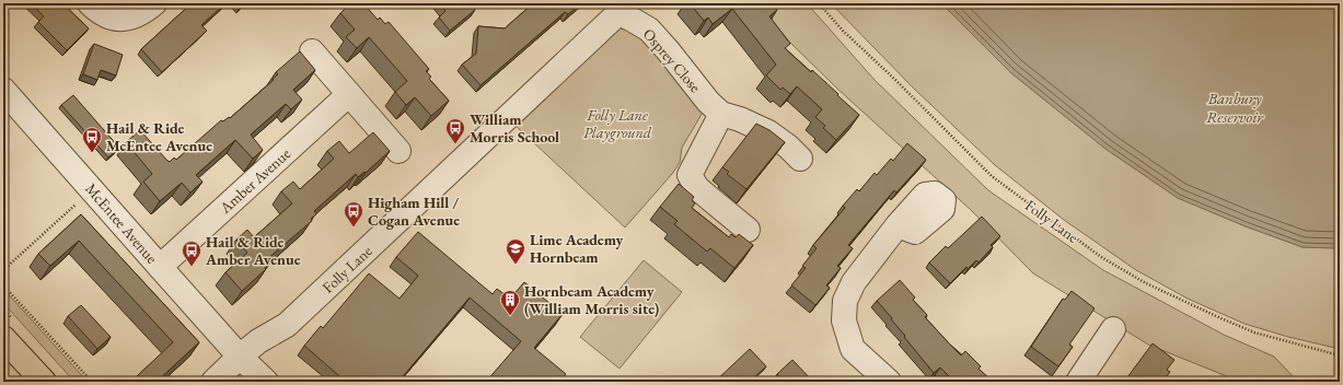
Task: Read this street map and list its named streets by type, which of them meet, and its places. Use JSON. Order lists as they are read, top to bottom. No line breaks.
{"streets":{"street":["Osprey Close","Amber Avenue","Folly Lane","McEntee Avenue"]},"crossings":[["Osprey Close","Folly Lane"],["Amber Avenue","McEntee Avenue"],["Folly Lane","McEntee Avenue"]],"water":["Banbury Reservoir"],"parks":["Folly Lane Playground"],"places":{"bus stop":["William Morris School","Hail & Ride McEntee Avenue","Higham Hill / Cogan Avenue","Hail & Ride Amber Avenue"],"school or university":["Lime Academy Hornbeam"],"building":["Hornbeam Academy (William Morris site)"]}}
